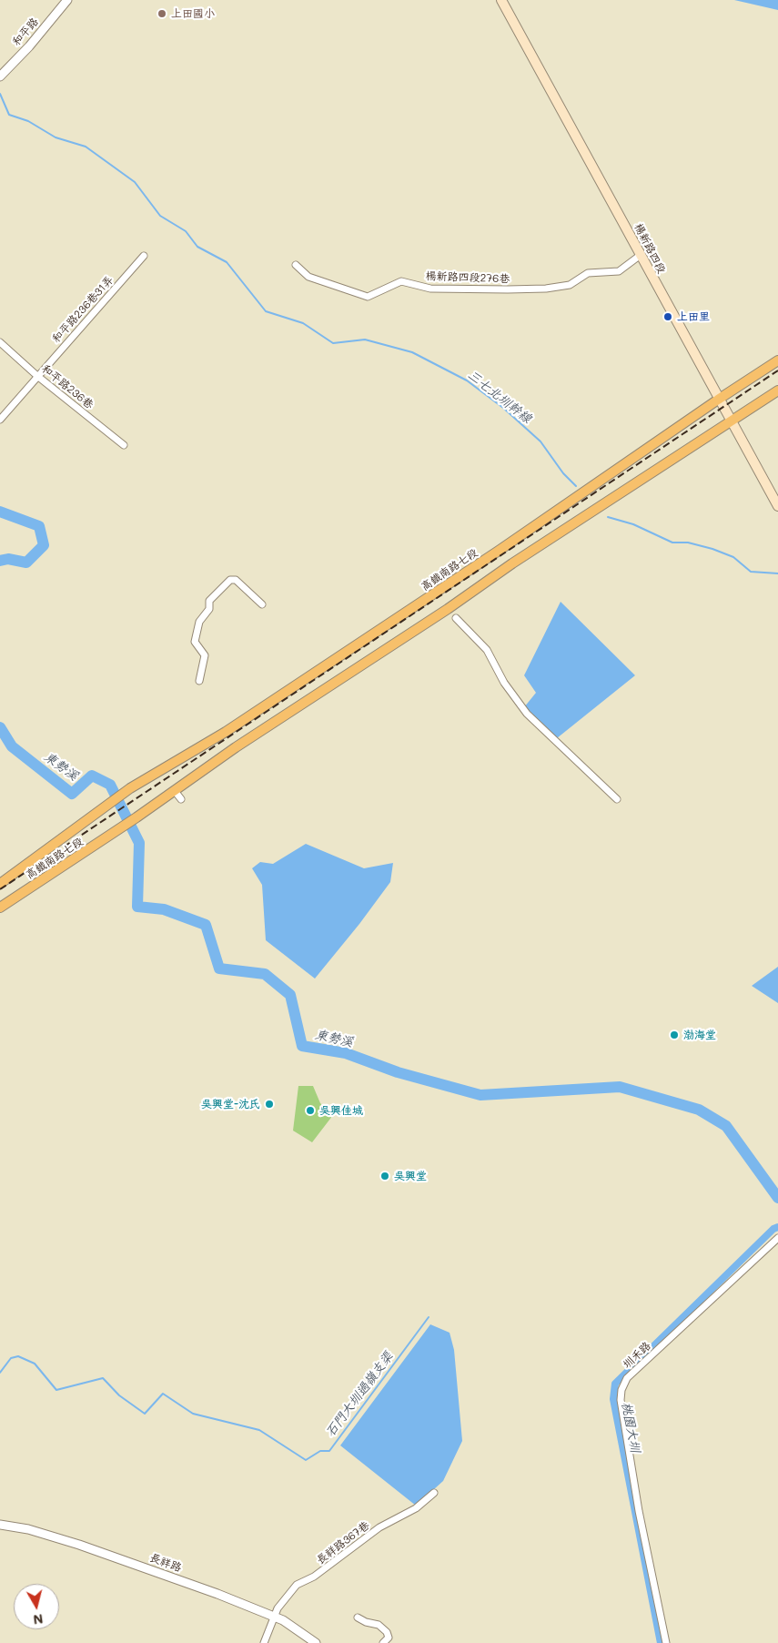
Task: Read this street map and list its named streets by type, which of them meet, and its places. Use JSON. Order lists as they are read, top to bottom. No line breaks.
{"streets":{"main road":["楊新路四段","高鐵南路七段"],"street":["和平路","楊新路四段276巷","和平路236巷31弄","和平路236巷","圳禾路","長祥路367巷","長祥路"]},"crossings":[["楊新路四段","楊新路四段276巷"],["楊新路四段","高鐵南路七段"],["和平路236巷31弄","和平路236巷"],["長祥路367巷","長祥路"]],"water":["三七北圳幹線","東勢溪","石門大圳過嶺支渠","桃園大圳"],"places":["上田國小","上田里","渤海堂","吳興堂-沈氏","吳興佳城","吳興堂"],"north":"bottom"}
